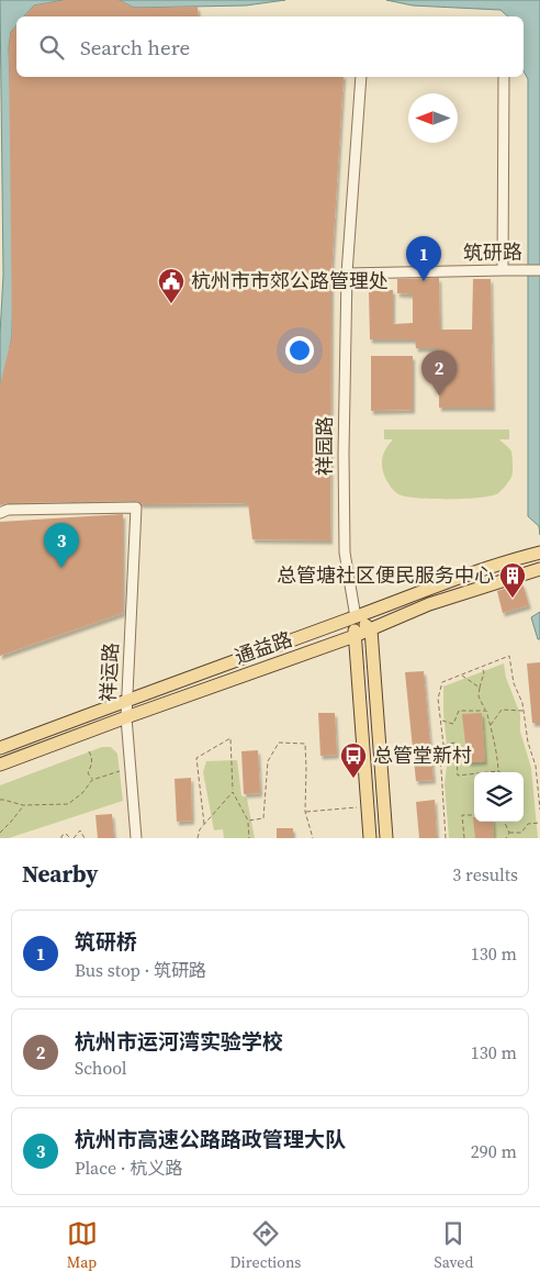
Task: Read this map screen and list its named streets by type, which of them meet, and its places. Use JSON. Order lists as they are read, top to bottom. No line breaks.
{"streets":{"main road":["祥园路","通益路"],"street":["筑研路","祥运路"]},"crossings":[["筑研路","祥园路"],["祥园路","通益路"],["通益路","祥运路"]],"places":{"public building":["杭州市市郊公路管理处"],"building":["总管塘社区便民服务中心"],"bus stop":["总管堂新村"]},"north":"left","page":{"search":"Search here","pins":["1","2","3"],"heading":["Nearby","3 results"],"list":[{"mark":"1","name":"筑研桥","note":"Bus stop · 筑研路","value":"130 m"},{"mark":"2","name":"杭州市运河湾实验学校","note":"School","value":"130 m"},{"mark":"3","name":"杭州市高速公路路政管理大队","note":"Place · 杭义路","value":"290 m"}],"nav":["Map","Directions","Saved"]}}
